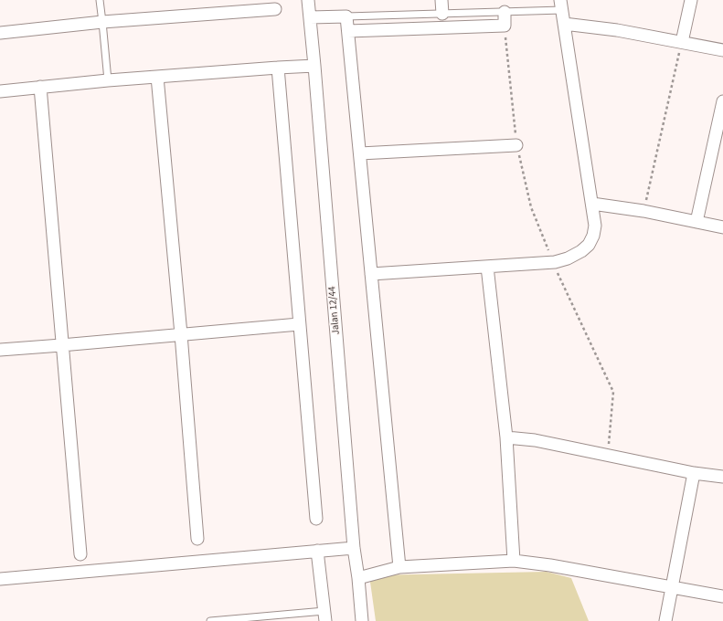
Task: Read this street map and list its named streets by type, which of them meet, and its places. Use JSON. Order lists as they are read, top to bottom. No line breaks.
{"streets":{"street":["Jalan 12/44"]}}
